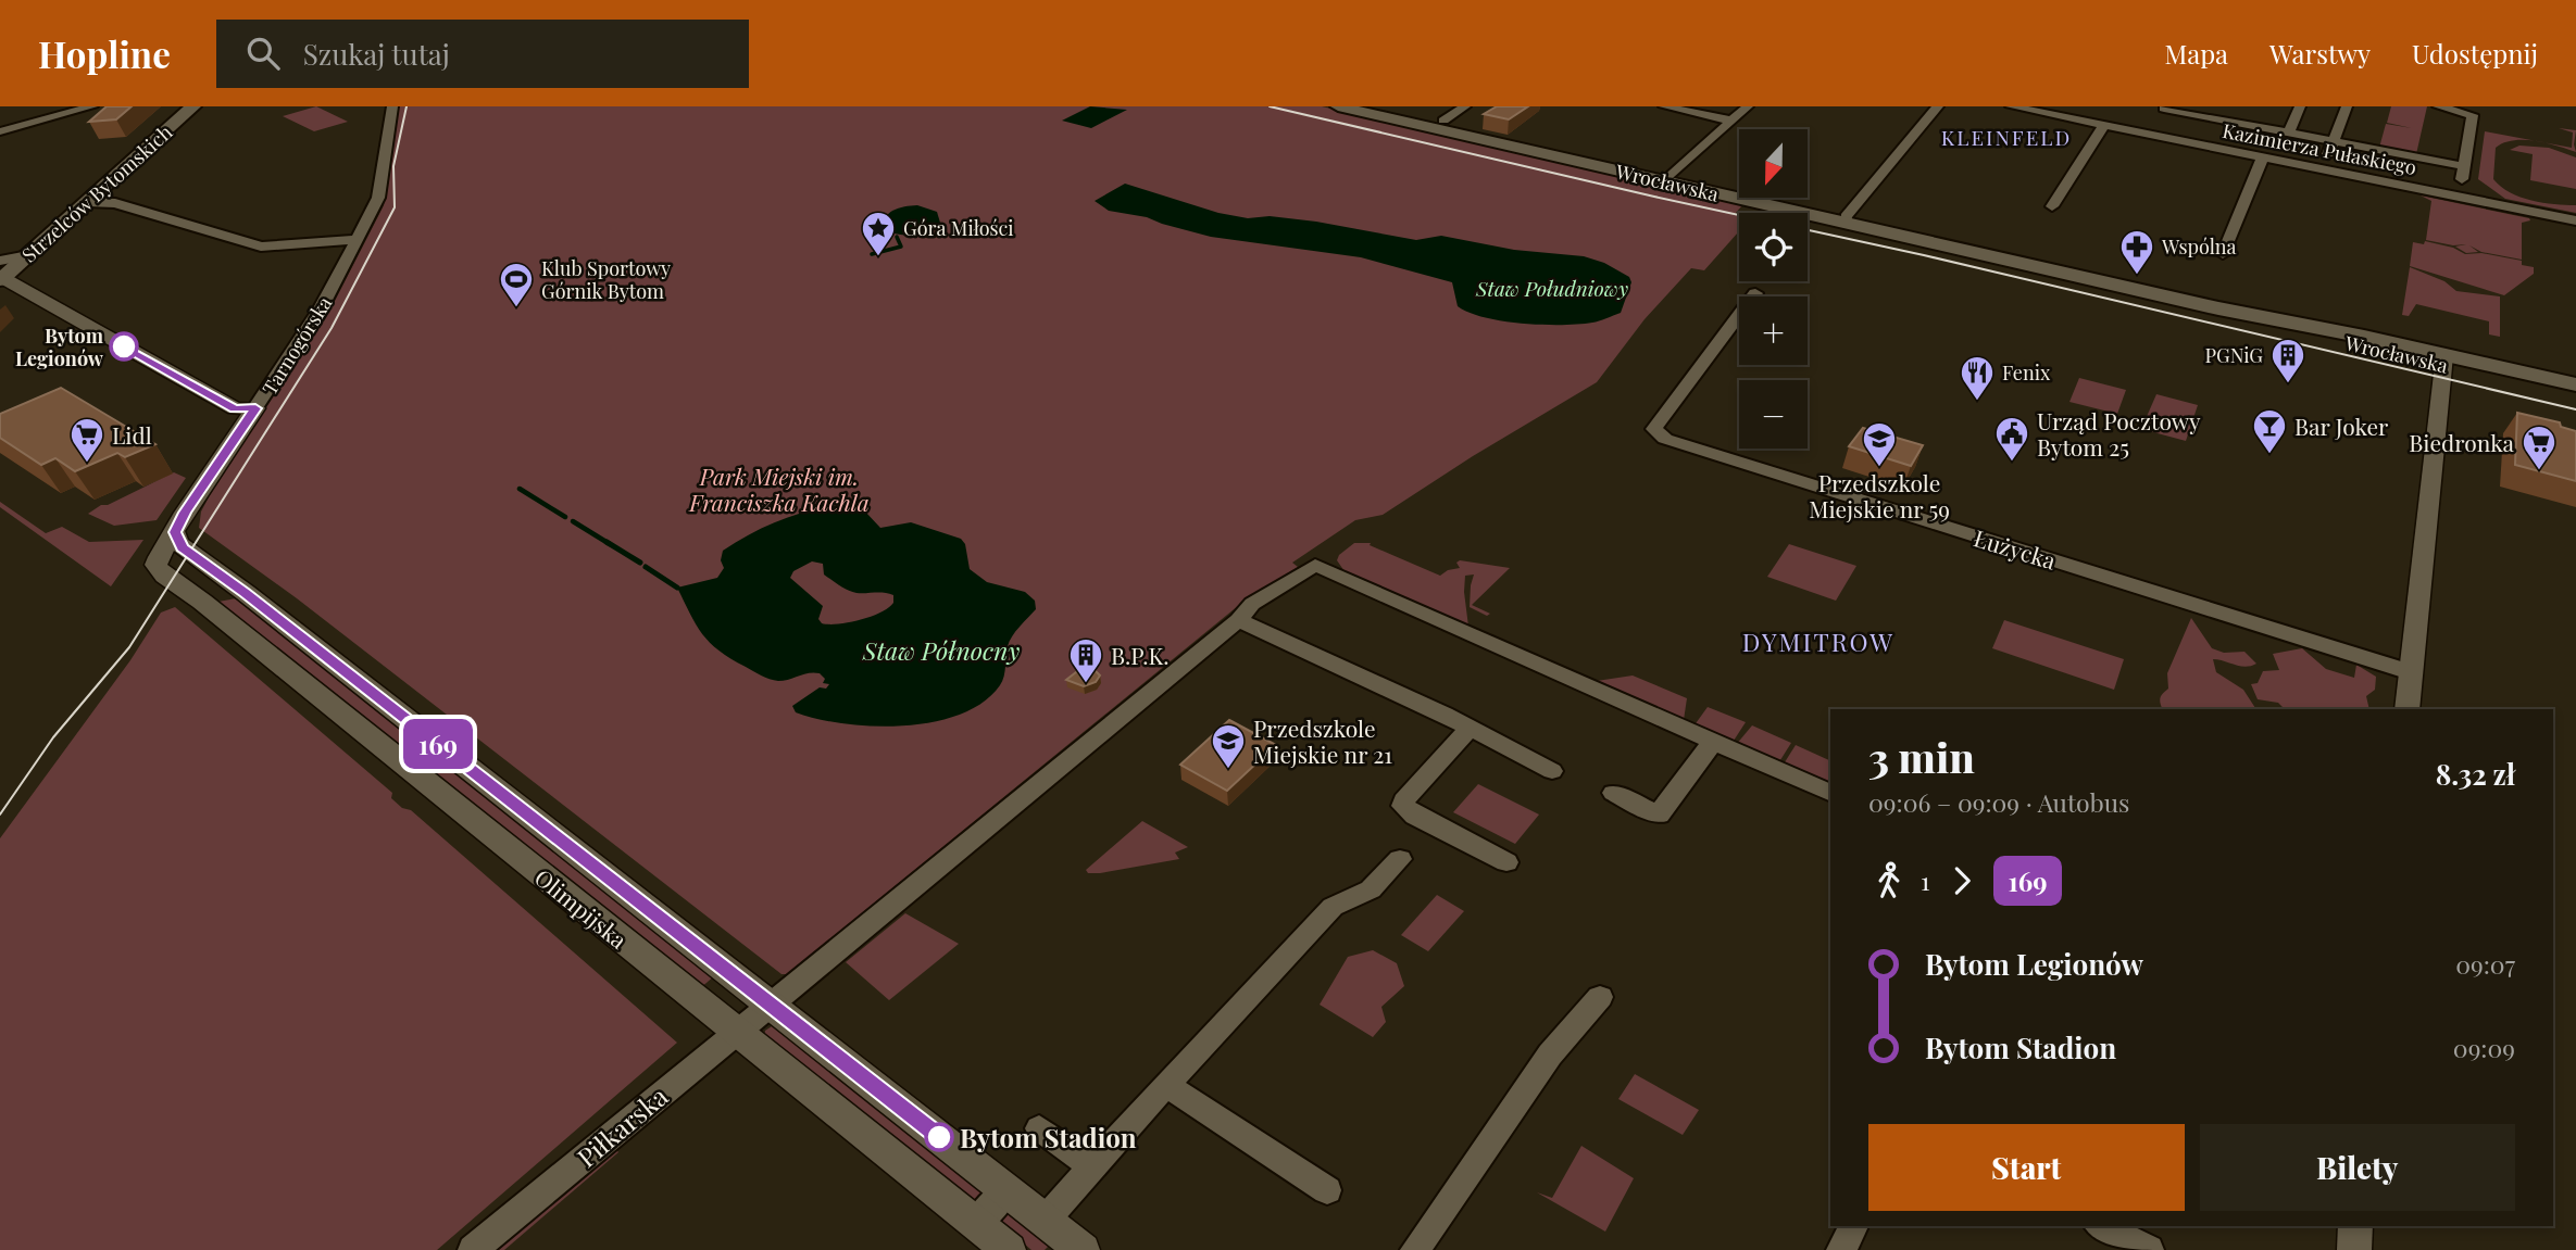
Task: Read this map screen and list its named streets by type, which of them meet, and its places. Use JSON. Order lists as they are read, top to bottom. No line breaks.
{"streets":{"main road":["Wrocławska","Strzelców Bytomskich"],"street":["Kazimierza Pułaskiego","Tarnogórska","Łużycka","Olimpijska","Piłkarska"]},"crossings":[["Tarnogórska","Olimpijska"],["Olimpijska","Piłkarska"]],"districts":["KLEINFELD","DYMITROW"],"water":["Staw Południowy","Staw Północny"],"parks":["Park Miejski im. Franciszka Kachla"],"places":{"place":["Góra Miłości"],"pharmacy":["Wspólna"],"sports":["Klub Sportowy Górnik Bytom"],"other":["Bytom Legionów","Bytom Stadion"],"building":["PGNiG","B.P.K."],"restaurant":["Fenix"],"bar":["Bar Joker"],"public building":["Urząd Pocztowy Bytom 25"],"supermarket":["Lidl","Biedronka"],"school or university":["Przedszkole Miejskie nr 59","Przedszkole Miejskie nr 21"]},"lines":["bus line 169"],"north":"bottom","page":{"header":"Hopline","search":"Szukaj tutaj","nav":["Mapa","Warstwy","Udostępnij"],"on_map":"169","map_buttons":["+","−"],"heading":["3 min","09:06 – 09:09 · Autobus","8.32 zł"],"legs":["1","169"],"list":[{"name":"Bytom Legionów","value":"09:07"},{"name":"Bytom Stadion","value":"09:09"}],"buttons":["Start","Bilety"]}}
